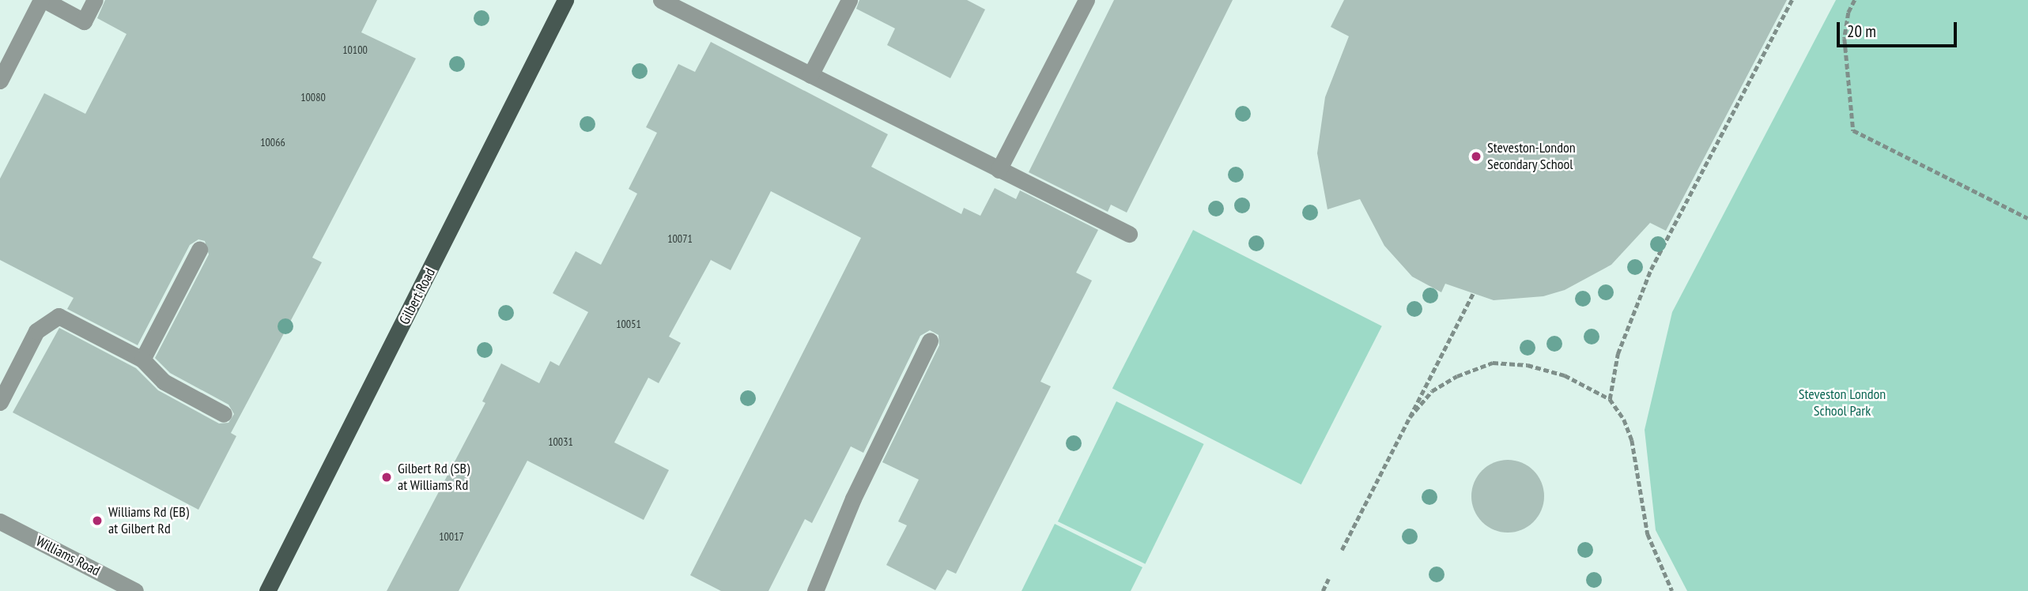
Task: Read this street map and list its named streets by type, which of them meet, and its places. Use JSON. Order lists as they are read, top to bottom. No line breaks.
{"streets":{"main road":["Gilbert Road"],"street":["Williams Road"]},"parks":["Steveston London School Park"],"places":["Steveston-London Secondary School","Gilbert Rd (SB) at Williams Rd","Williams Rd (EB) at Gilbert Rd"],"house_numbers":["10100","10080","10066","10071","10051","10031","10017"],"scale_bar":"20 m"}
